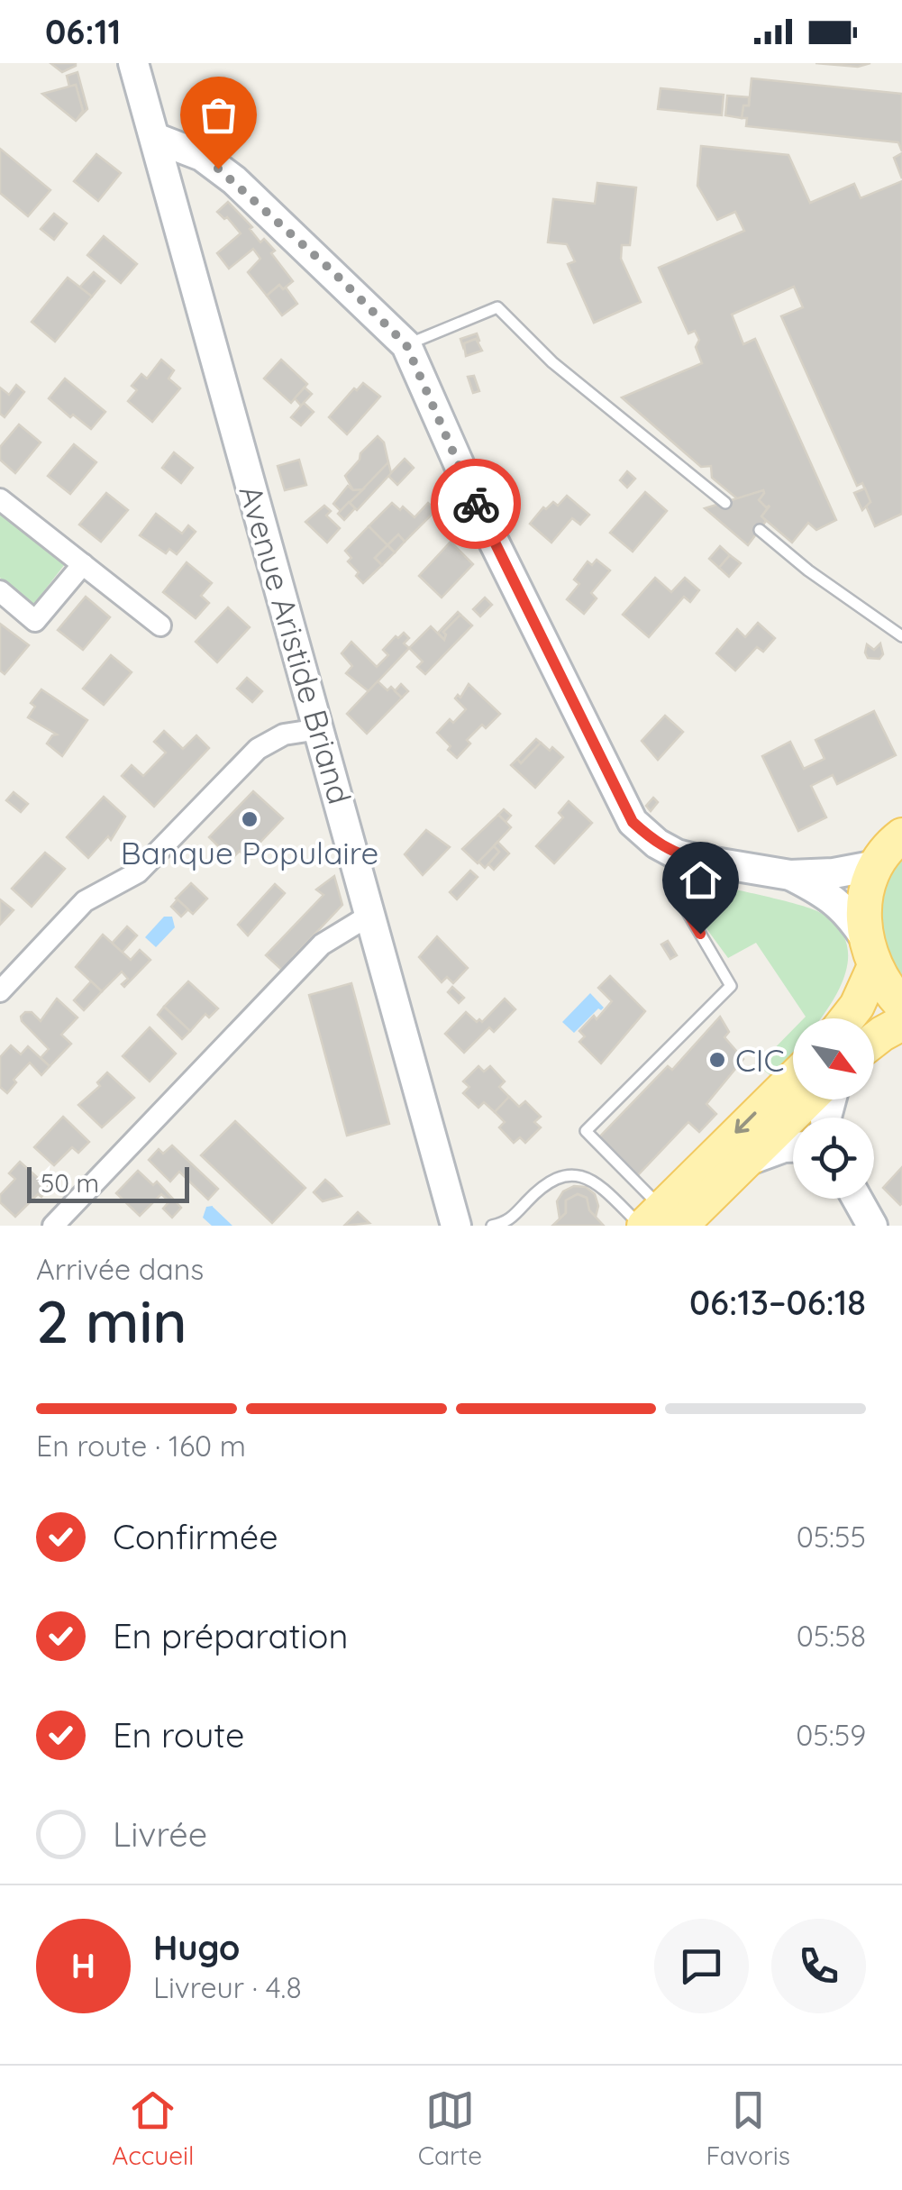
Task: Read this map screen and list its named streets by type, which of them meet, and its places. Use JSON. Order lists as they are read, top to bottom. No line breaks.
{"streets":{"street":["Avenue Aristide Briand"]},"places":["Banque Populaire","CIC"],"scale_bar":"50 m","north":"bottom right","page":{"status":"06:11","scale":"50 m","heading":["2 min","Arrivée dans","06:13–06:18"],"panel":["Hugo","Livreur · 4.8"],"bar":"En route · 160 m","list":[["Confirmée","05:55"],["En préparation","05:58"],["En route","05:59"],"Livrée"],"round":"H","tabs":["Accueil","Carte","Favoris"]}}
